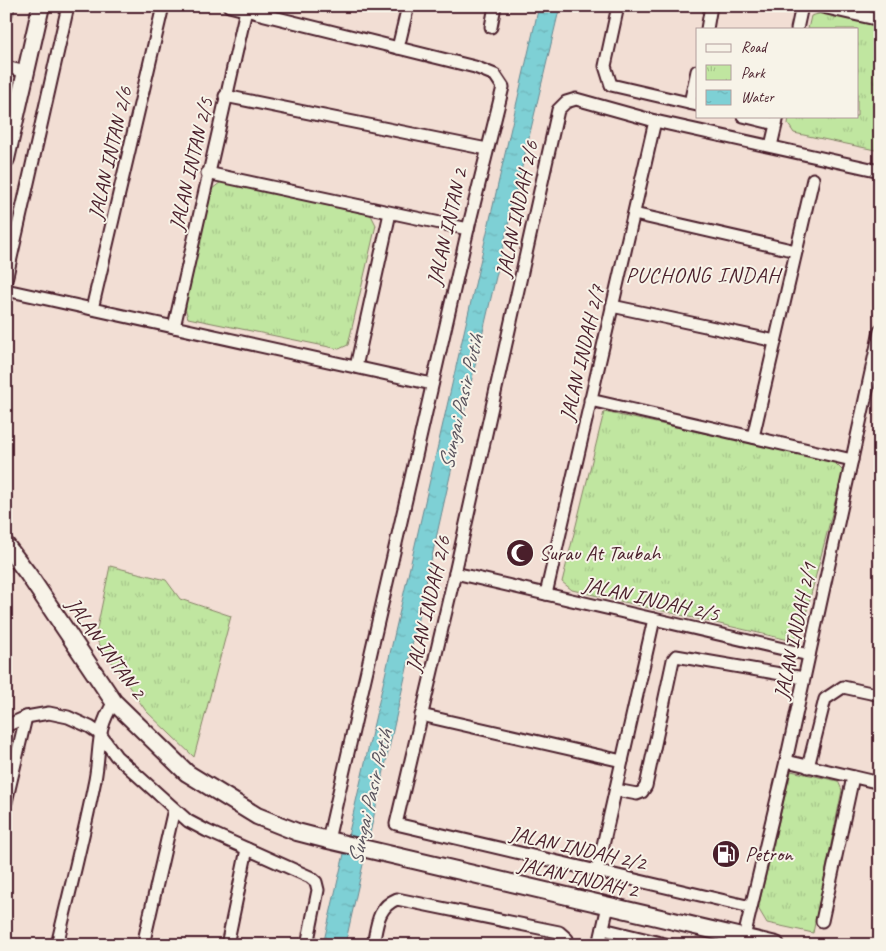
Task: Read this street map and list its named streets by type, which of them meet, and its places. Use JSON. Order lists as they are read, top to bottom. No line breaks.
{"streets":{"street":["JALAN INTAN 2/6","JALAN INTAN 2/5","JALAN INDAH 2/6","JALAN INTAN 2","JALAN INDAH 2/7","JALAN INDAH 2/5","JALAN INDAH 2/1","JALAN INDAH 2/2","JALAN INDAH 2"]},"crossings":[["JALAN INDAH 2/6","JALAN INDAH 2/7"],["JALAN INDAH 2/6","JALAN INDAH 2/5"],["JALAN INDAH 2/6","JALAN INDAH 2/2"],["JALAN INTAN 2","JALAN INDAH 2"],["JALAN INDAH 2/7","JALAN INDAH 2/5"],["JALAN INDAH 2/5","JALAN INDAH 2/1"],["JALAN INDAH 2/1","JALAN INDAH 2/2"],["JALAN INDAH 2/1","JALAN INDAH 2"]],"districts":["PUCHONG INDAH"],"water":["Sungai Pasir Putih"],"places":{"mosque":["Surau At Taubah"],"fuel station":["Petron"]},"legend":["Road","Park","Water"]}
